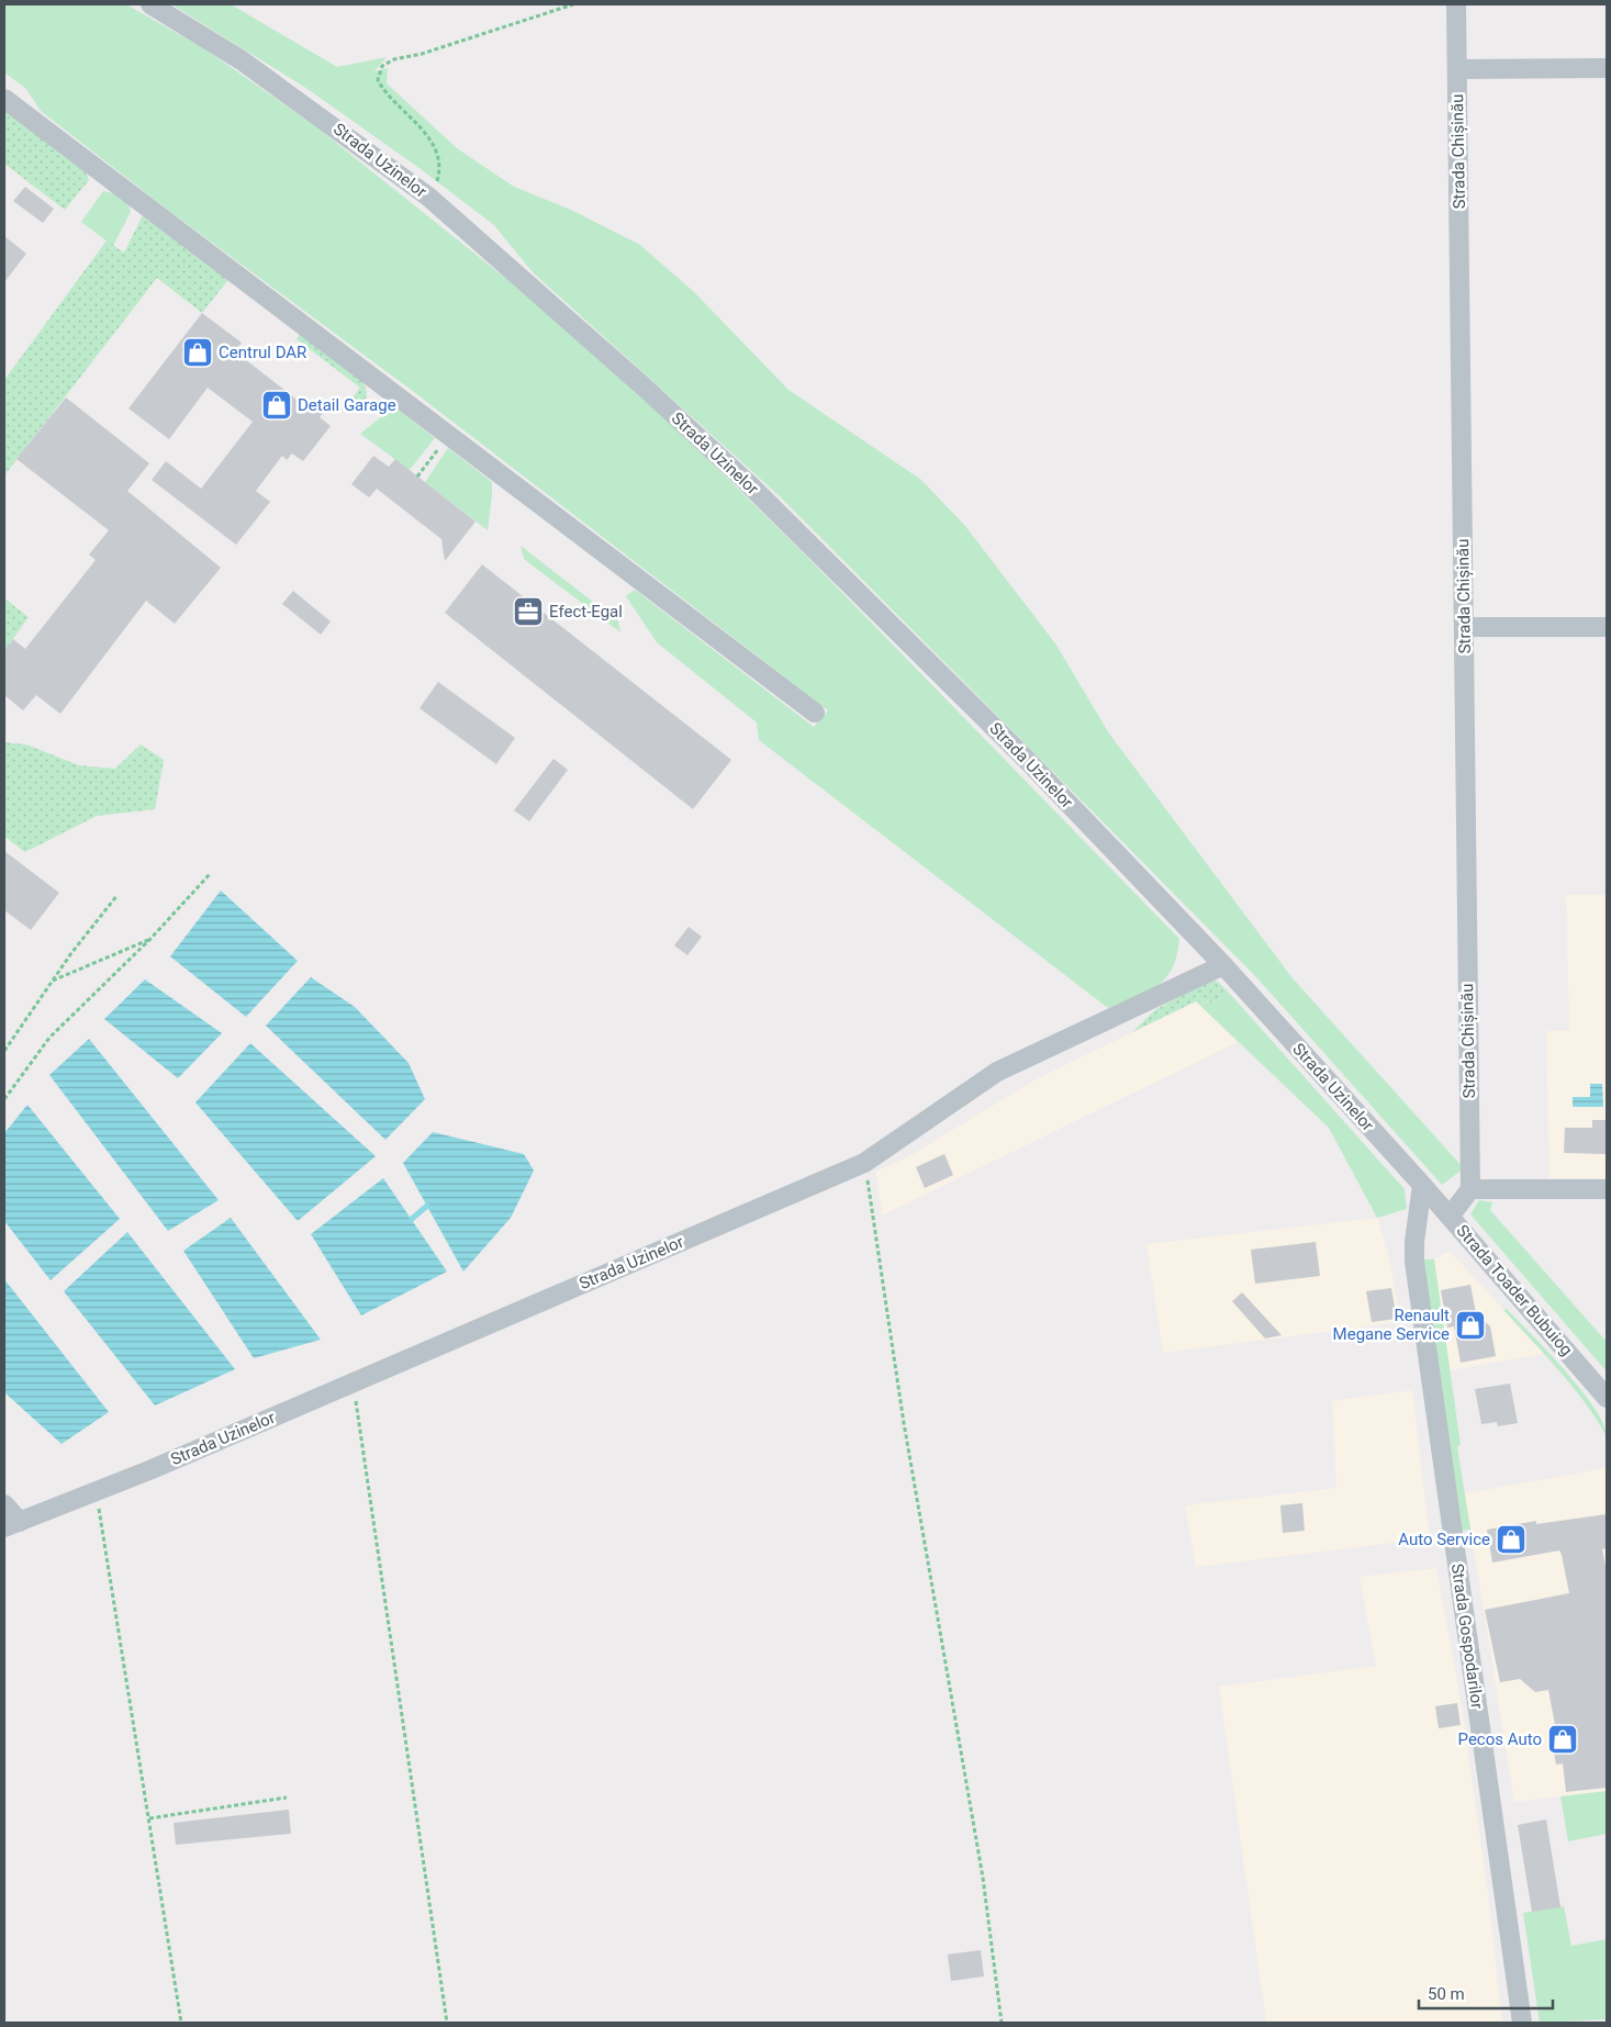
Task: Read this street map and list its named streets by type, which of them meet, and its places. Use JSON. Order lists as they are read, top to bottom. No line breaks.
{"streets":{"street":["Strada Chișinău","Strada Uzinelor","Strada Toader Bubuiog","Strada Gospodarilor"]},"crossings":[["Strada Uzinelor","Strada Toader Bubuiog"],["Strada Uzinelor","Strada Gospodarilor"],["Strada Toader Bubuiog","Strada Gospodarilor"]],"places":{"shop":["Centrul DAR","Detail Garage","Renault Megane Service","Auto Service","Pecos Auto"],"office":["Efect-Egal"]},"scale_bar":"50 m"}
